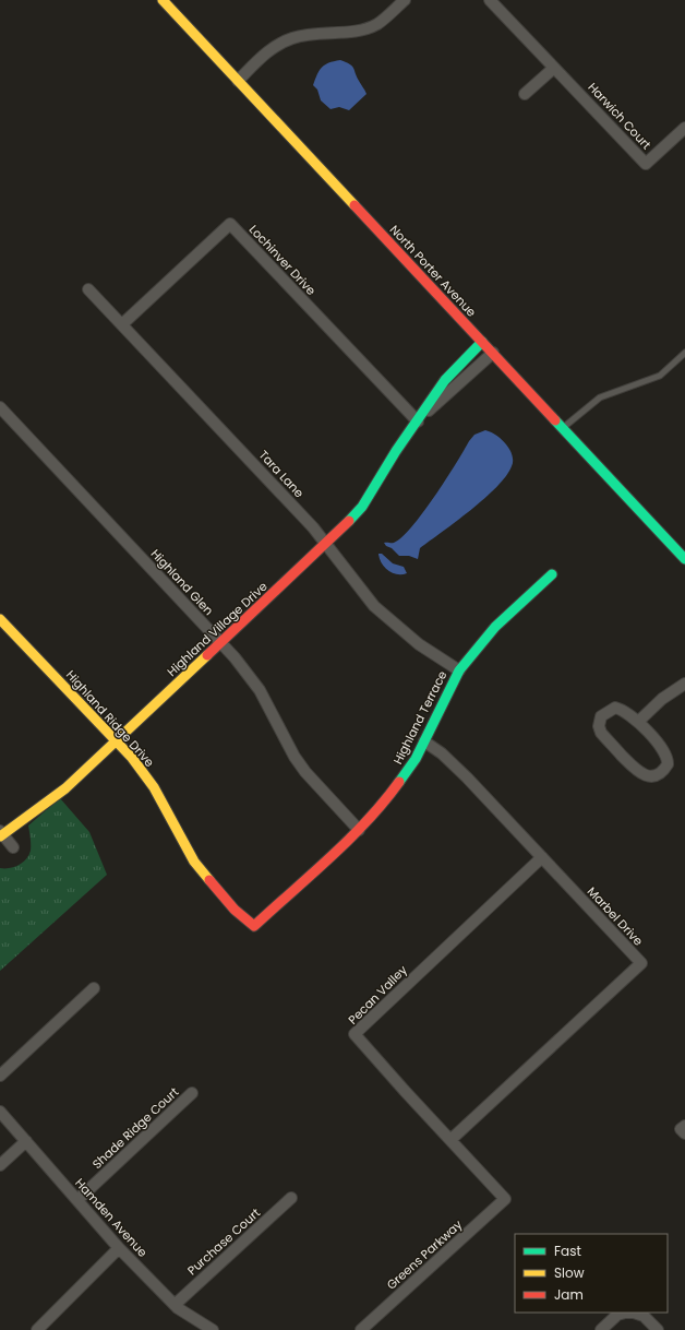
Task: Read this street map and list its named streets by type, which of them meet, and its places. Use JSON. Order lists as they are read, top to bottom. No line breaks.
{"streets":{"street":["Harwich Court","Lochinver Drive","North Porter Avenue","Tara Lane","Highland Glen","Highland Village Drive","Highland Terrace","Highland Ridge Drive","Marbel Drive","Pecan Valley","Shade Ridge Court","Hamden Avenue","Purchase Court","Greens Parkway"]},"crossings":[["Lochinver Drive","Tara Lane"],["Lochinver Drive","Highland Village Drive"],["North Porter Avenue","Highland Village Drive"],["Tara Lane","Highland Village Drive"],["Tara Lane","Highland Terrace"],["Highland Glen","Highland Village Drive"],["Highland Glen","Highland Terrace"],["Highland Village Drive","Highland Ridge Drive"],["Highland Terrace","Highland Ridge Drive"],["Highland Terrace","Marbel Drive"],["Marbel Drive","Pecan Valley"],["Pecan Valley","Greens Parkway"],["Shade Ridge Court","Hamden Avenue"],["Hamden Avenue","Purchase Court"]],"legend":["Fast","Slow","Jam"]}
